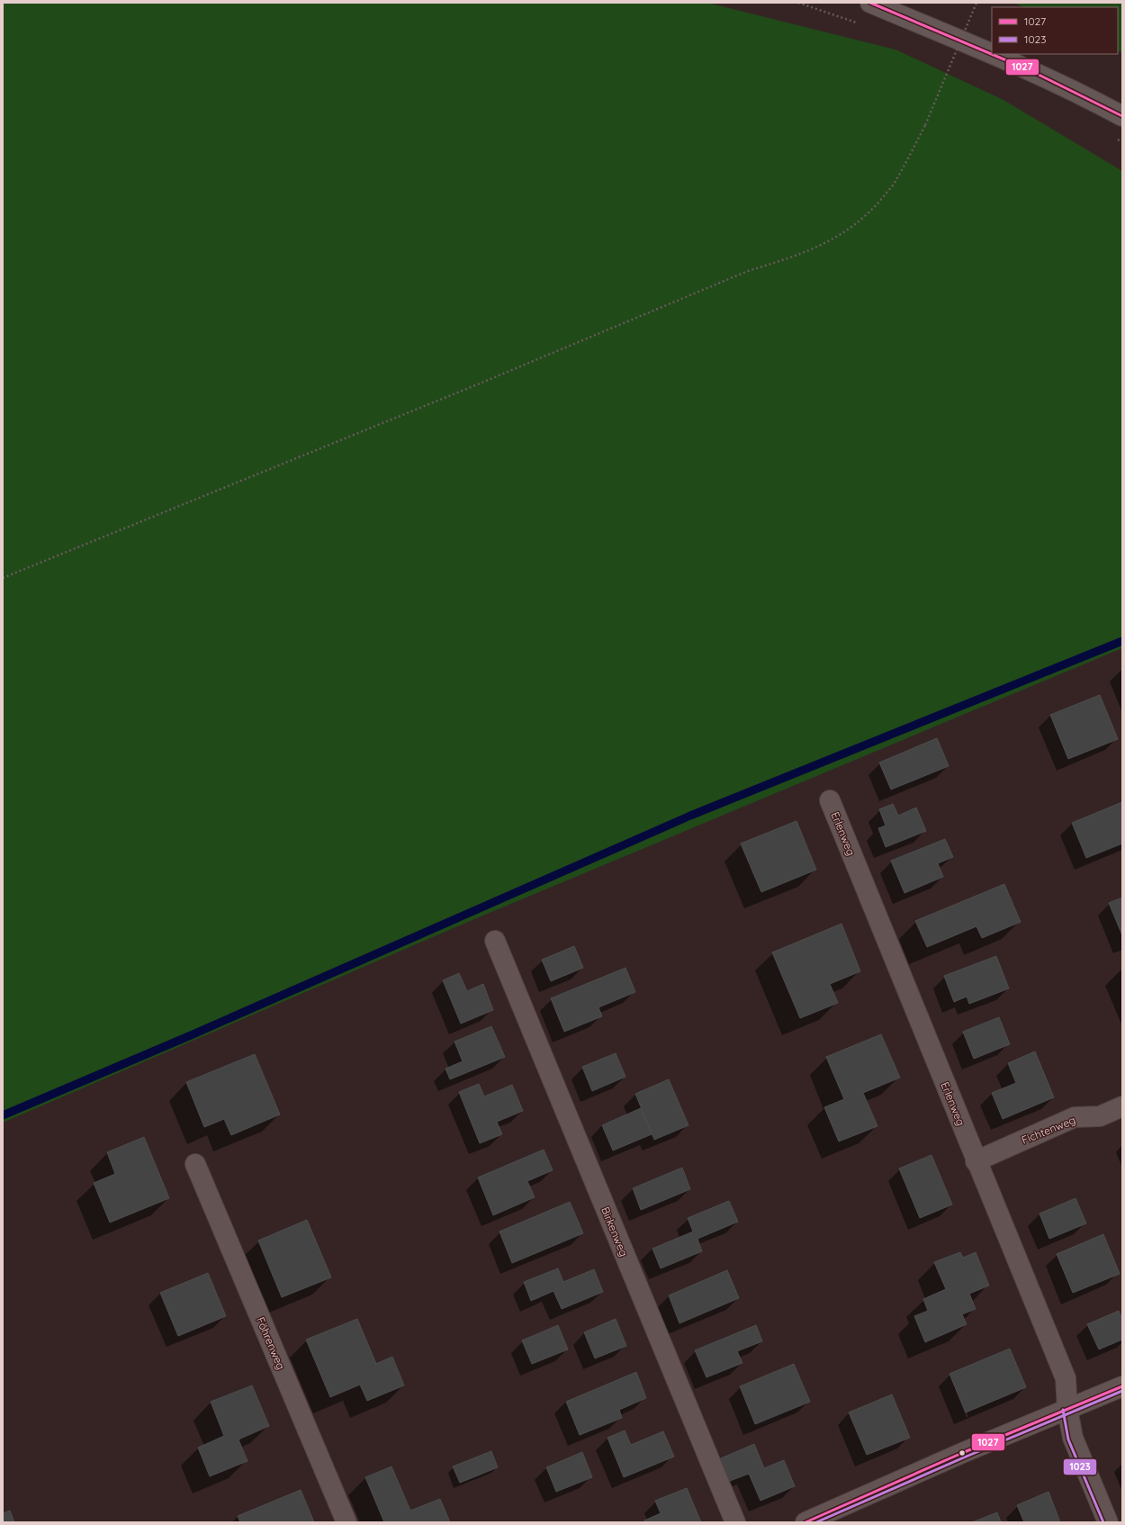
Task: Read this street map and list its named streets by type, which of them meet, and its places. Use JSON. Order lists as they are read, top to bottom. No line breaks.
{"streets":{"street":["Erlenweg","Fichtenweg","Birkenweg","Föhrenweg"]},"crossings":[["Erlenweg","Fichtenweg"]],"lines":["transit line 1027","transit line 1023"],"legend":["1027","1023"]}
